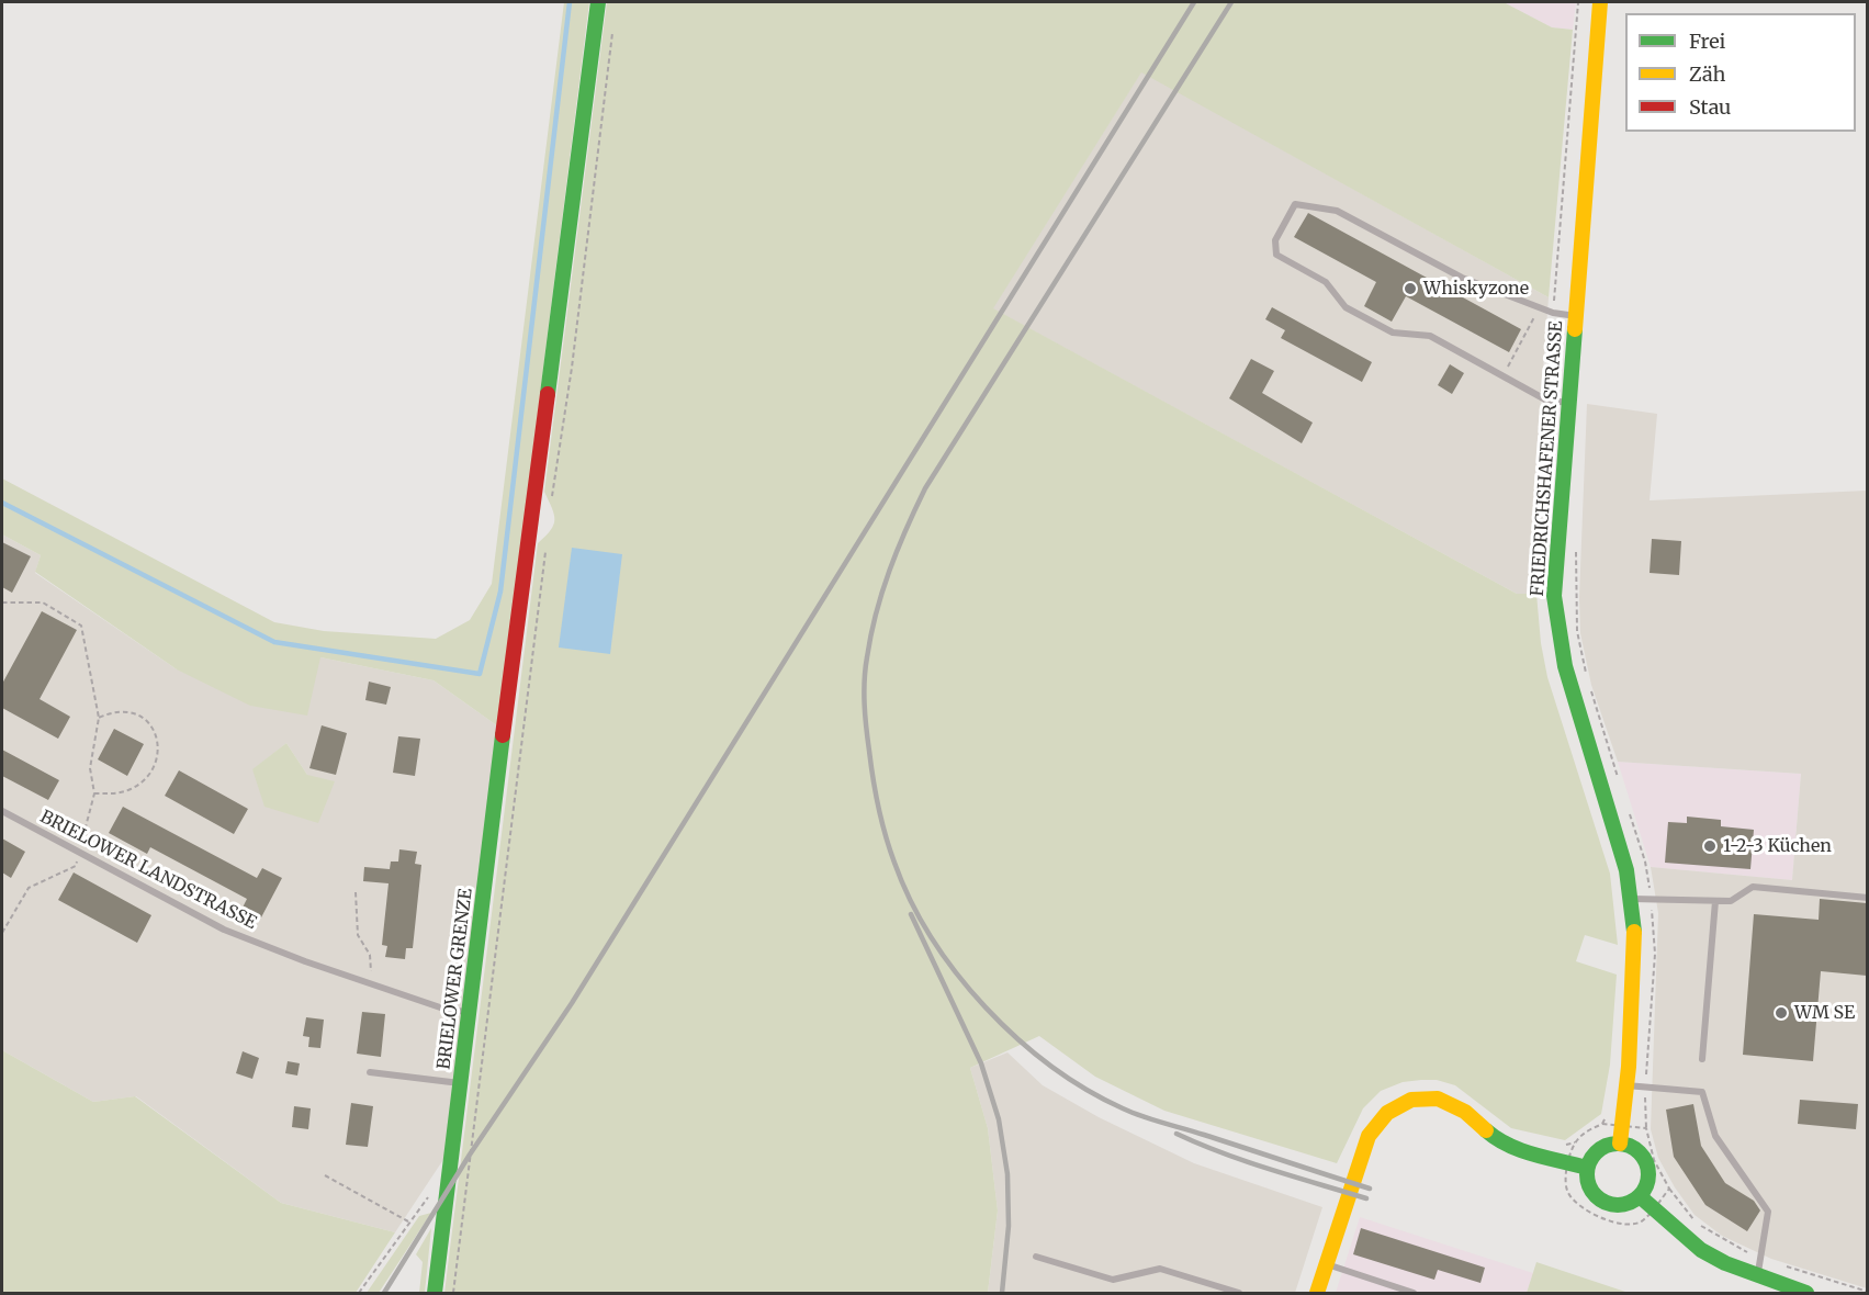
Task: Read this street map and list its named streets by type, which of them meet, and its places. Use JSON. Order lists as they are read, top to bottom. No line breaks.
{"streets":{"street":["FRIEDRICHSHAFENER STRASSE","BRIELOWER GRENZE"],"lane":["BRIELOWER LANDSTRASSE"]},"crossings":[["BRIELOWER LANDSTRASSE","BRIELOWER GRENZE"]],"places":["Whiskyzone","1-2-3 Küchen","WM SE"],"legend":["Frei","Zäh","Stau"]}
